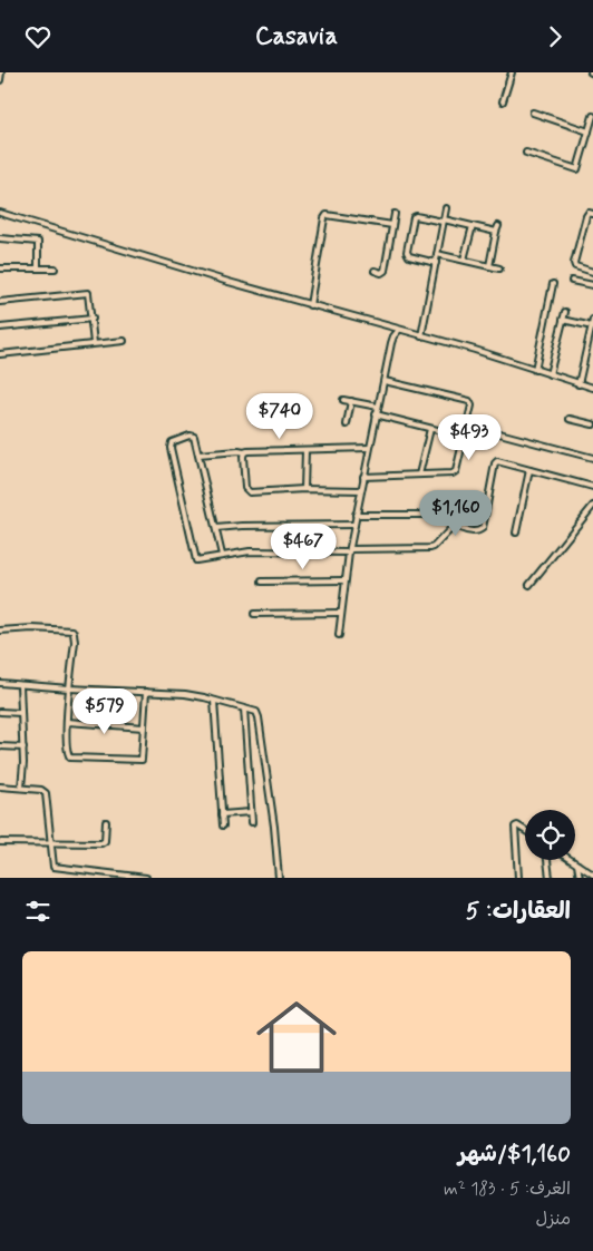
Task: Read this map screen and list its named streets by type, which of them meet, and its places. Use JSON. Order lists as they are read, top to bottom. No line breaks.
{"page":{"header":"Casavia","price":["$740","$493","$1,160","$467","$579"],"heading":"العقارات: 5","list":[{"name":"$1,160/شهر","note":"الغرف: 5 · 183 m² · منزل"}]}}
